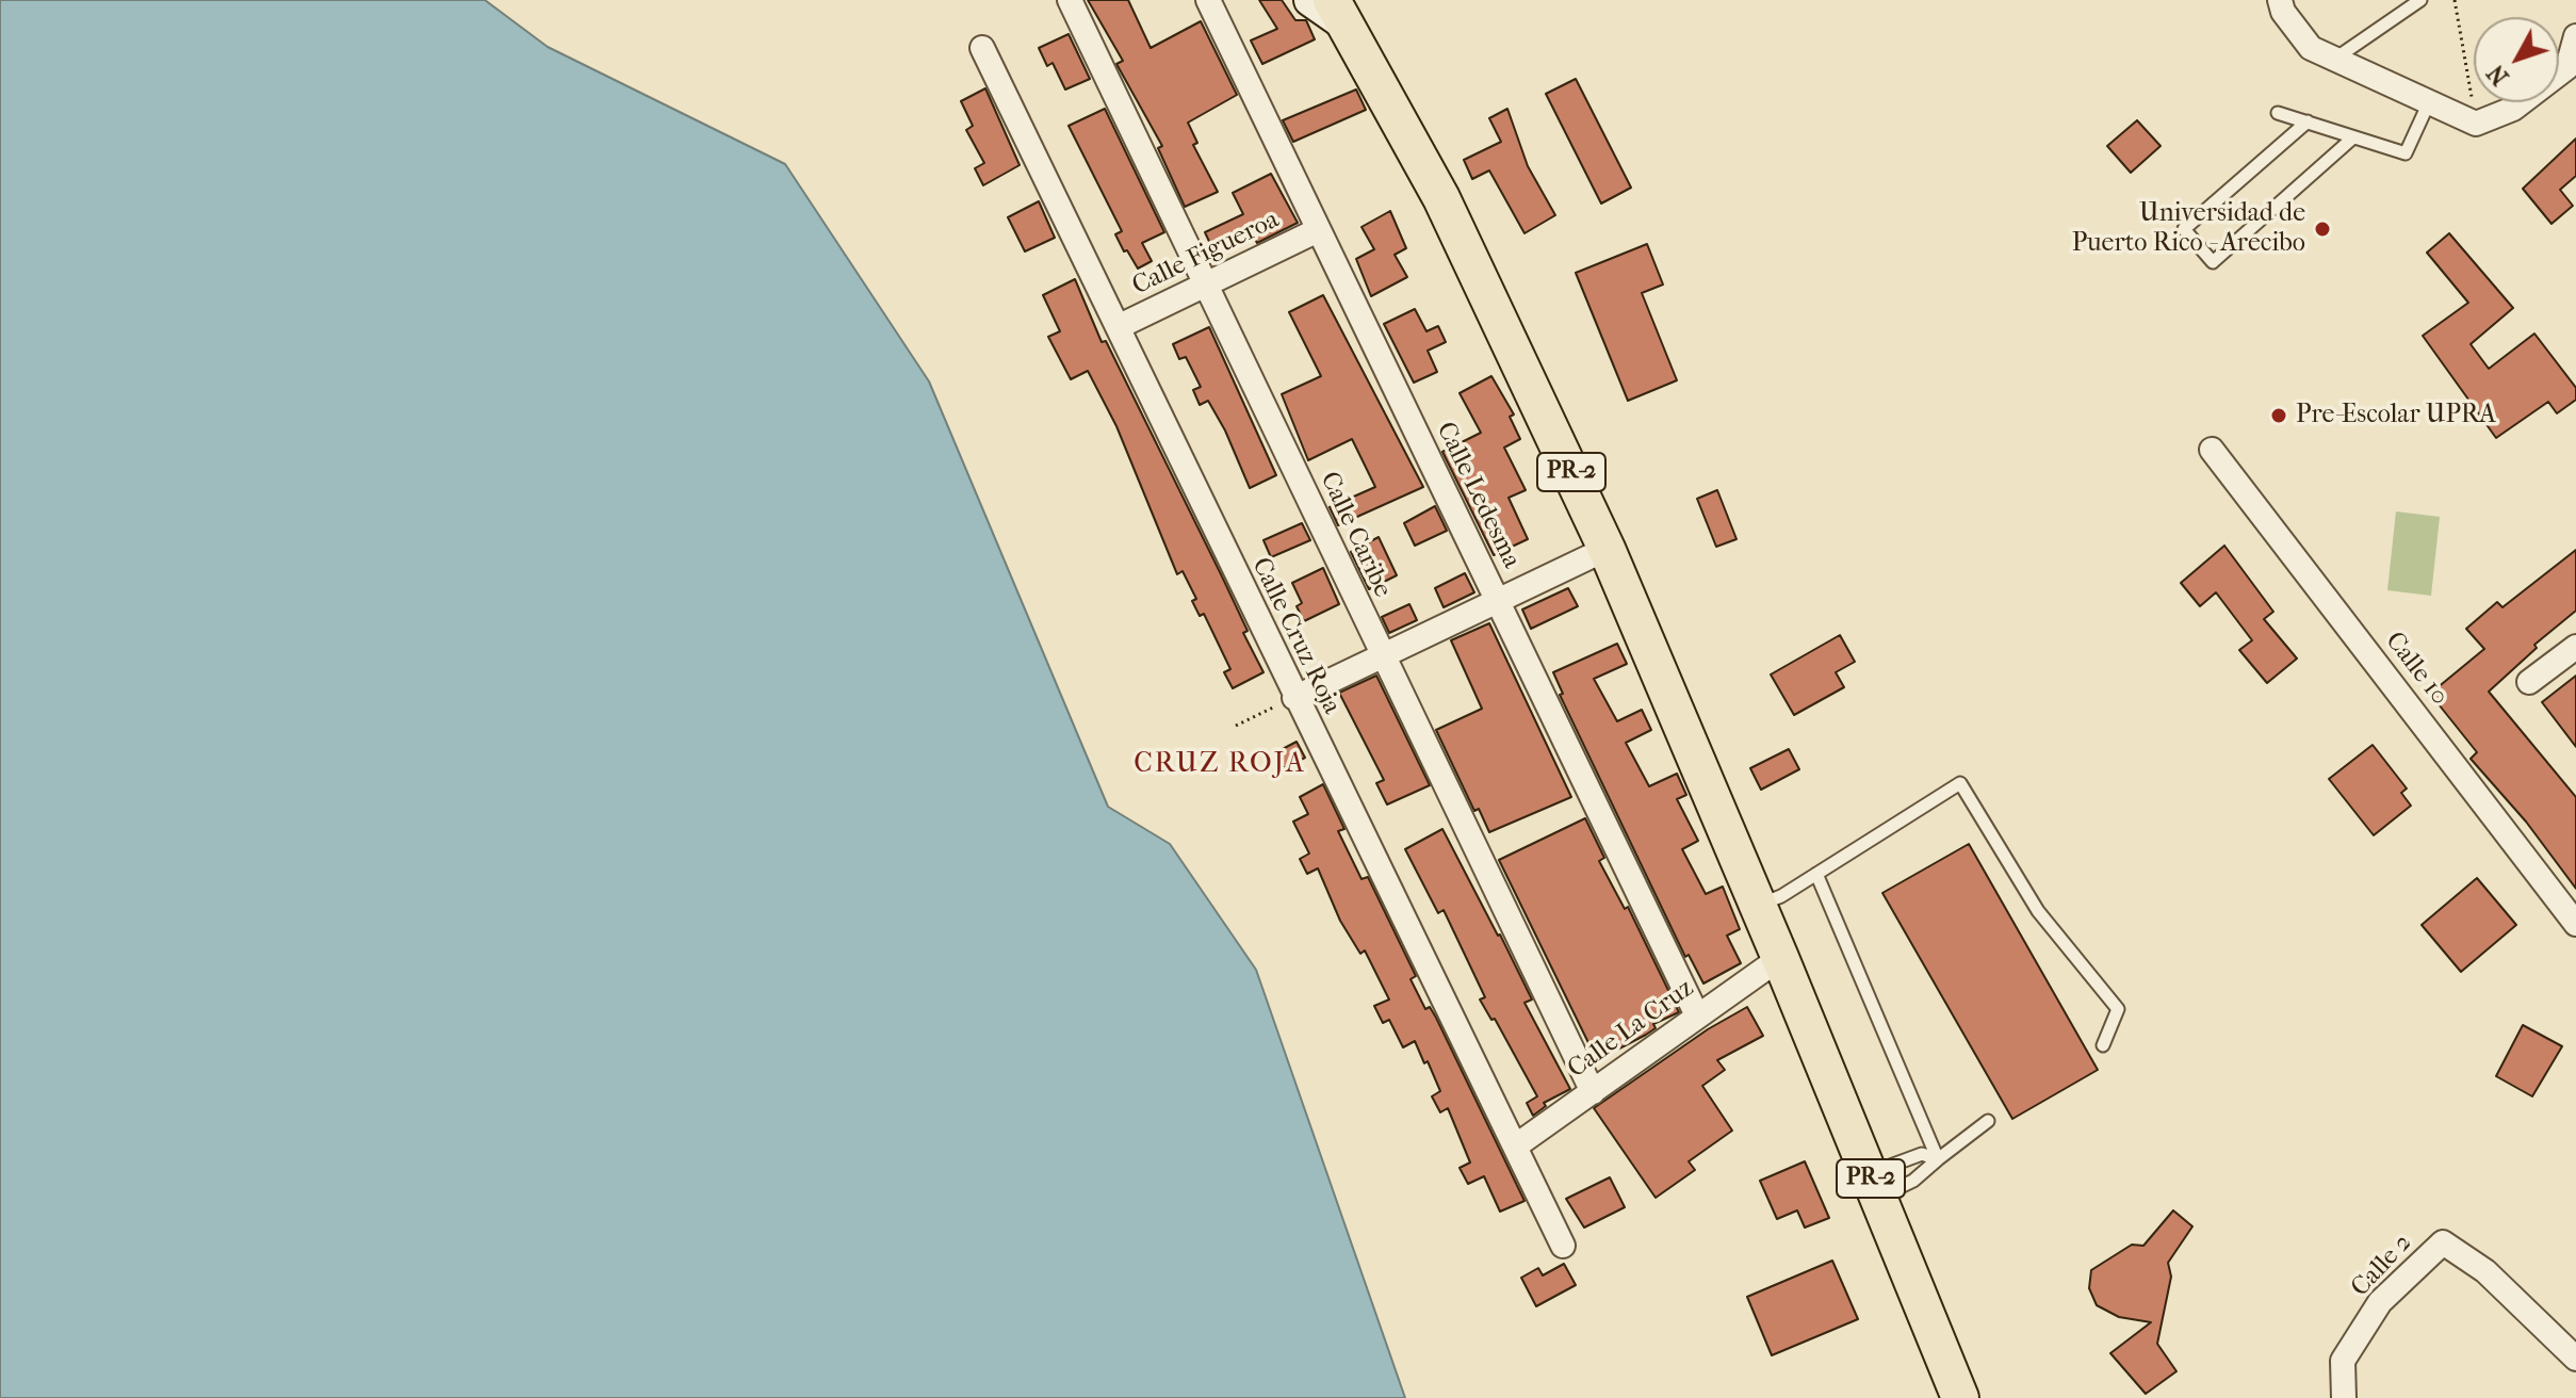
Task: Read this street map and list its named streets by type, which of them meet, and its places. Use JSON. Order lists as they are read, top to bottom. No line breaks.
{"streets":{"main road":["PR-2"],"street":["Calle Figueroa","Calle Ledesma","Calle Caribe","Calle Cruz Roja","Calle 10","Calle La Cruz","Calle 2"]},"crossings":[["Calle Figueroa","Calle Ledesma"],["Calle Figueroa","Calle Caribe"],["Calle Figueroa","Calle Cruz Roja"],["PR-2","Calle La Cruz"],["Calle Ledesma","Calle La Cruz"],["Calle Caribe","Calle La Cruz"],["Calle Cruz Roja","Calle La Cruz"]],"districts":["CRUZ ROJA"],"places":["Universidad de Puerto Rico - Arecibo","Pre-Escolar UPRA"],"north":"bottom left"}
